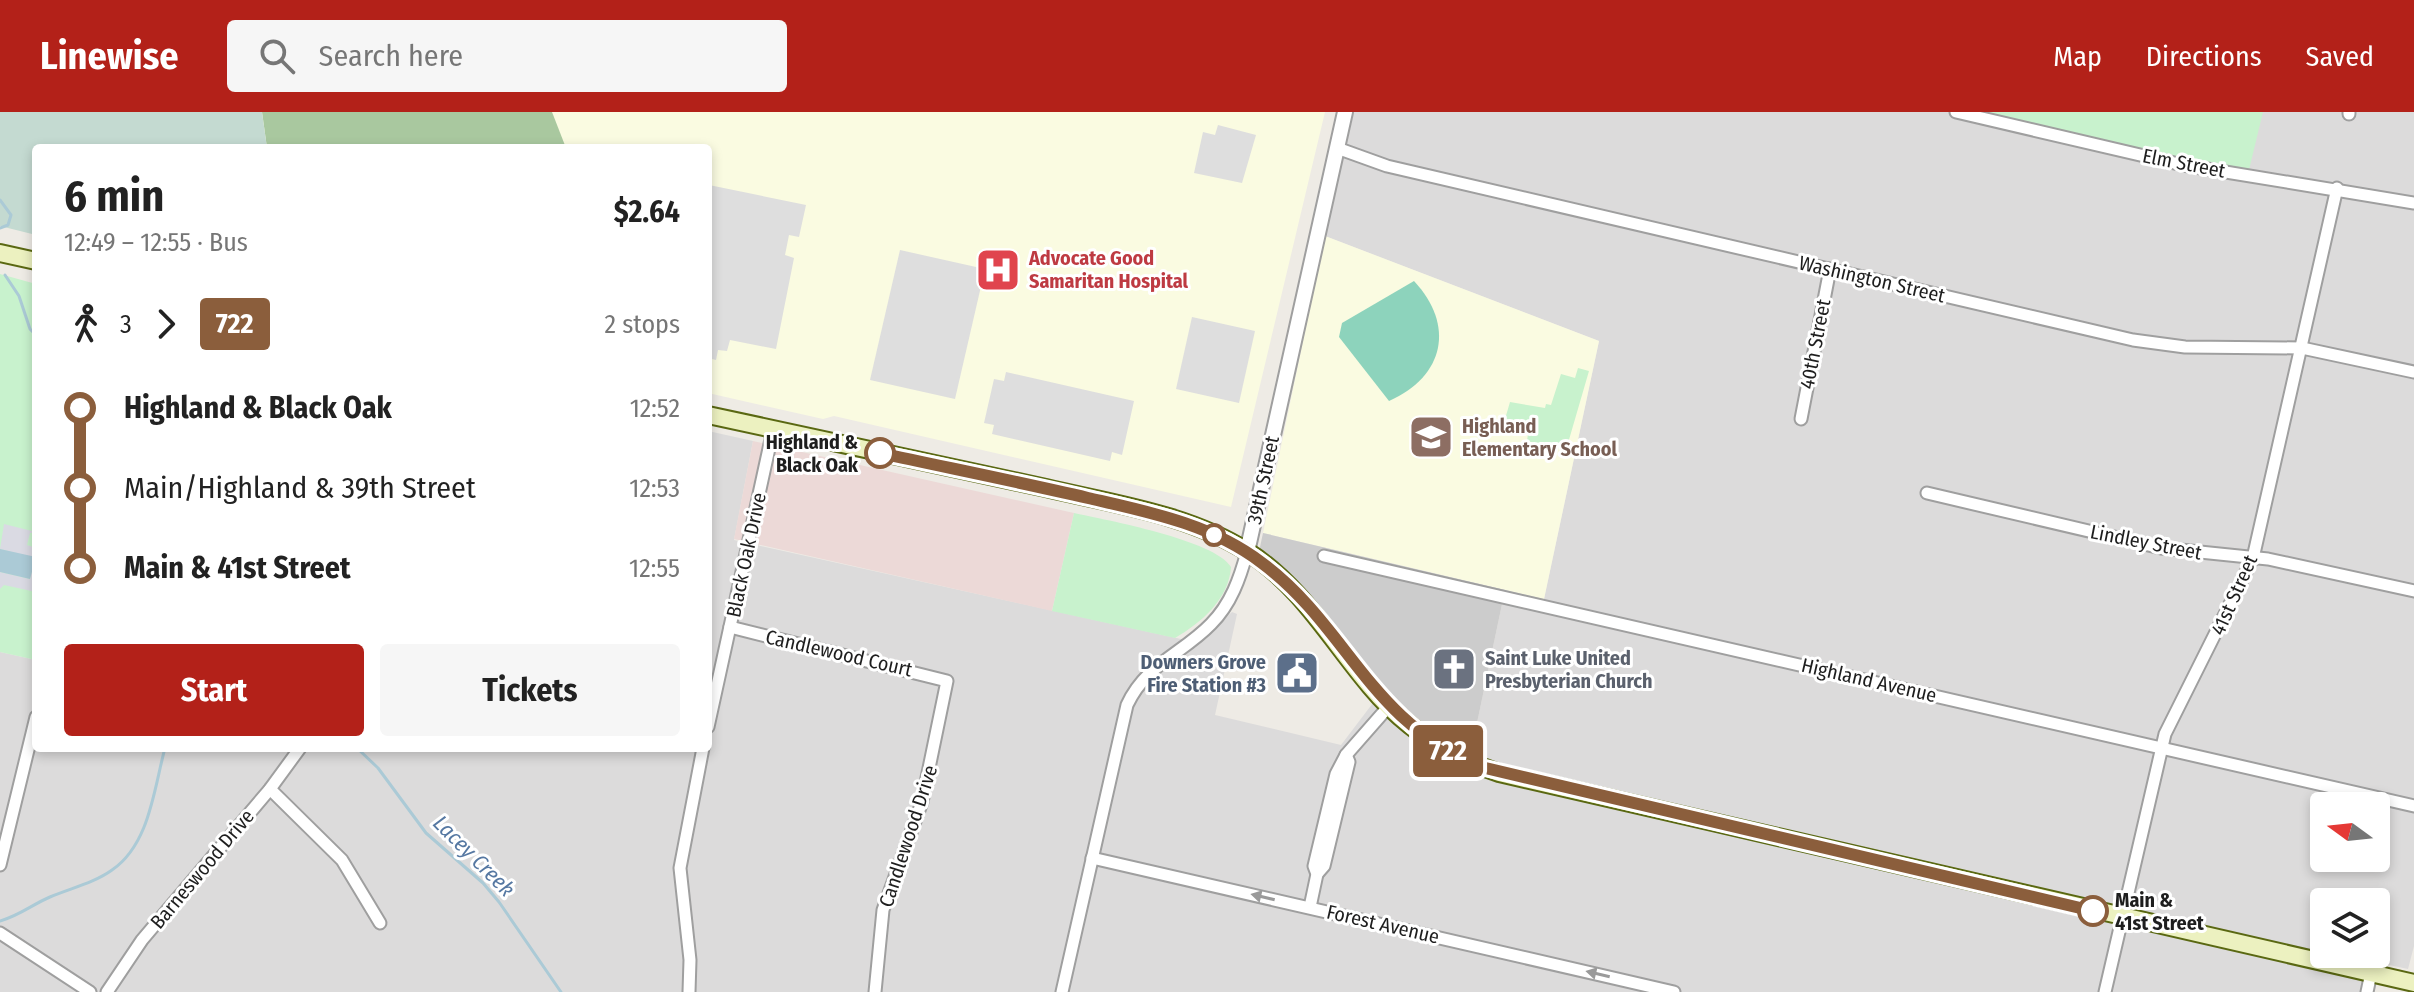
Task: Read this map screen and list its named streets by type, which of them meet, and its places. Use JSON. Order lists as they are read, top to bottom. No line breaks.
{"streets":{"street":["Elm Street","Washington Street","40th Street","39th Street","Lindley Street","Black Oak Drive","41st Street","Candlewood Court","Highland Avenue","Candlewood Drive","Barneswood Drive","Forest Avenue"]},"crossings":[["Elm Street","41st Street"],["Washington Street","40th Street"],["Washington Street","39th Street"],["Washington Street","41st Street"],["39th Street","Forest Avenue"],["Lindley Street","41st Street"],["Black Oak Drive","Candlewood Court"],["41st Street","Highland Avenue"],["Candlewood Court","Candlewood Drive"]],"one_way":["Forest Avenue"],"water":["Lacey Creek"],"places":{"hospital":["Advocate Good Samaritan Hospital"],"school or university":["Highland Elementary School"],"other":["Highland & Black Oak","Main & 41st Street"],"church":["Saint Luke United Presbyterian Church"],"public building":["Downers Grove Fire Station #3"]},"lines":["bus line 722"],"north":"left","page":{"header":"Linewise","search":"Search here","nav":["Map","Directions","Saved"],"on_map":"722","heading":["6 min","12:49 – 12:55 · Bus","$2.64"],"legs":["3","722","2 stops"],"list":[{"name":"Highland & Black Oak","value":"12:52"},{"name":"Main/Highland & 39th Street","value":"12:53"},{"name":"Main & 41st Street","value":"12:55"}],"buttons":["Start","Tickets"]}}
